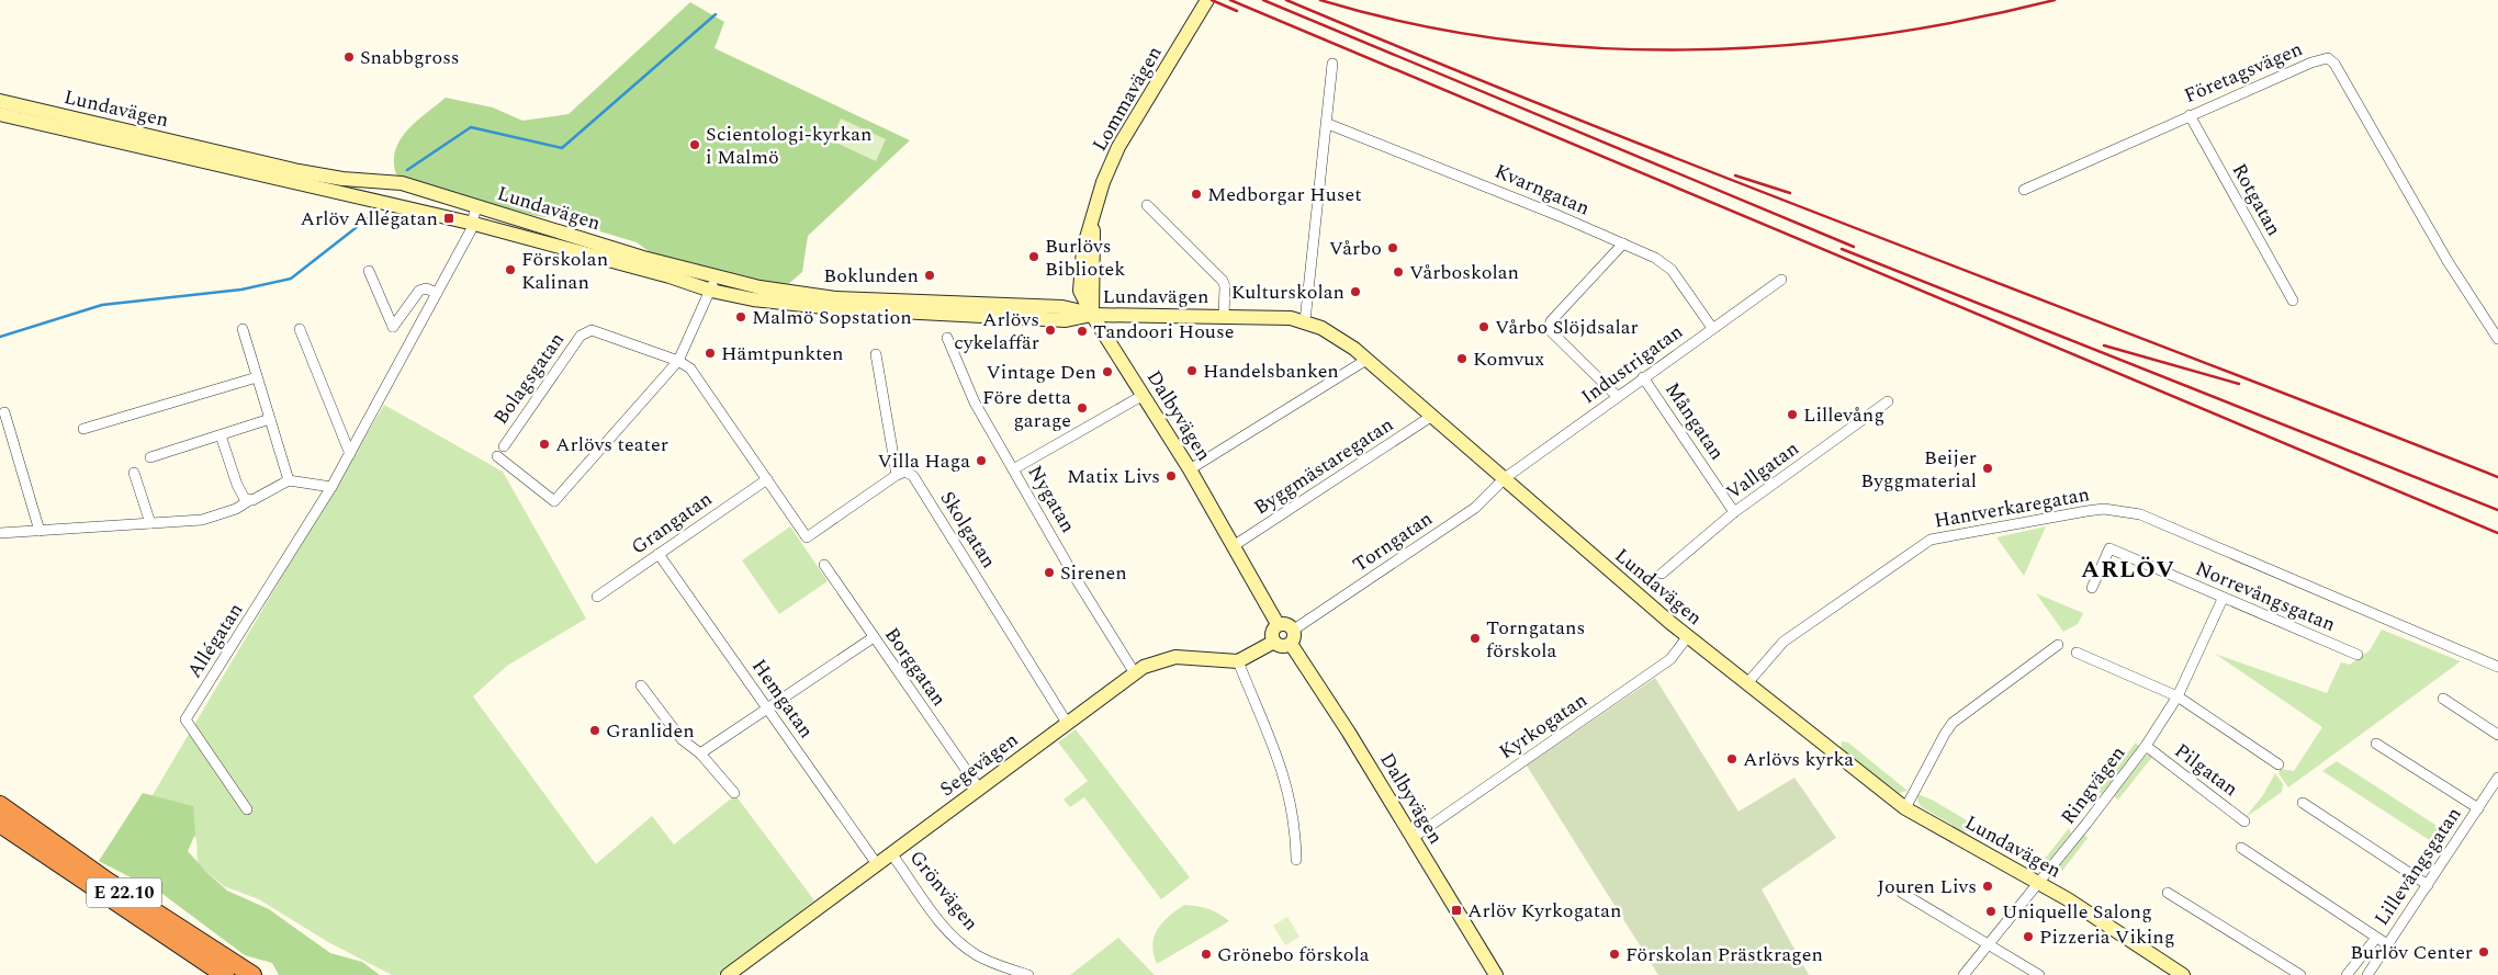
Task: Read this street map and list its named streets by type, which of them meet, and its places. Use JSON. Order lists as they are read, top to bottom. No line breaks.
{"streets":{"highway":["E 22.10"],"main road":["Lommavägen","Lundavägen","Dalbyvägen","Segevägen"],"street":["Företagsvägen","Kvarngatan","Rotgatan","Industrigatan","Bolagsgatan","Mångatan","Byggmästaregatan","Vallgatan","Nygatan","Hantverkaregatan","Grangatan","Skolgatan","Torngatan","Norrevångsgatan","Allégatan","Borggatan","Hemgatan","Kyrkogatan","Pilgatan","Ringvägen","Lillevångsgatan","Grönvägen"]},"crossings":[["Företagsvägen","Rotgatan"],["Lommavägen","Lundavägen"],["Lommavägen","Dalbyvägen"],["Lundavägen","Industrigatan"],["Lundavägen","Dalbyvägen"],["Lundavägen","Byggmästaregatan"],["Lundavägen","Hantverkaregatan"],["Lundavägen","Torngatan"],["Lundavägen","Allégatan"],["Lundavägen","Kyrkogatan"],["Lundavägen","Ringvägen"],["Kvarngatan","Industrigatan"],["Industrigatan","Mångatan"],["Industrigatan","Torngatan"],["Dalbyvägen","Byggmästaregatan"],["Dalbyvägen","Torngatan"],["Dalbyvägen","Kyrkogatan"],["Mångatan","Vallgatan"],["Nygatan","Segevägen"],["Grangatan","Hemgatan"],["Skolgatan","Segevägen"],["Norrevångsgatan","Ringvägen"],["Borggatan","Segevägen"],["Hemgatan","Segevägen"],["Segevägen","Grönvägen"],["Pilgatan","Ringvägen"]],"districts":["ARLÖV"],"places":{"other":["Snabbgross","Scientologi-kyrkan i Malmö","Medborgar Huset","Vårbo","Burlövs Bibliotek","Förskolan Kalinan","Vårboskolan","Boklunden","Kulturskolan","Malmö Sopstation","Vårbo Slöjdsalar","Arlövs cykelaffär","Tandoori House","Hämtpunkten","Komvux","Handelsbanken","Vintage Den","Före detta garage","Lillevång","Arlövs teater","Villa Haga","Beijer Byggmaterial","Matix Livs","Sirenen","Torngatans förskola","Granliden","Arlövs kyrka","Jouren Livs","Uniquelle Salong","Pizzeria Viking","Burlöv Center","Grönebo förskola","Förskolan Prästkragen"],"transit":["Arlöv Allégatan","Arlöv Kyrkogatan"]}}
